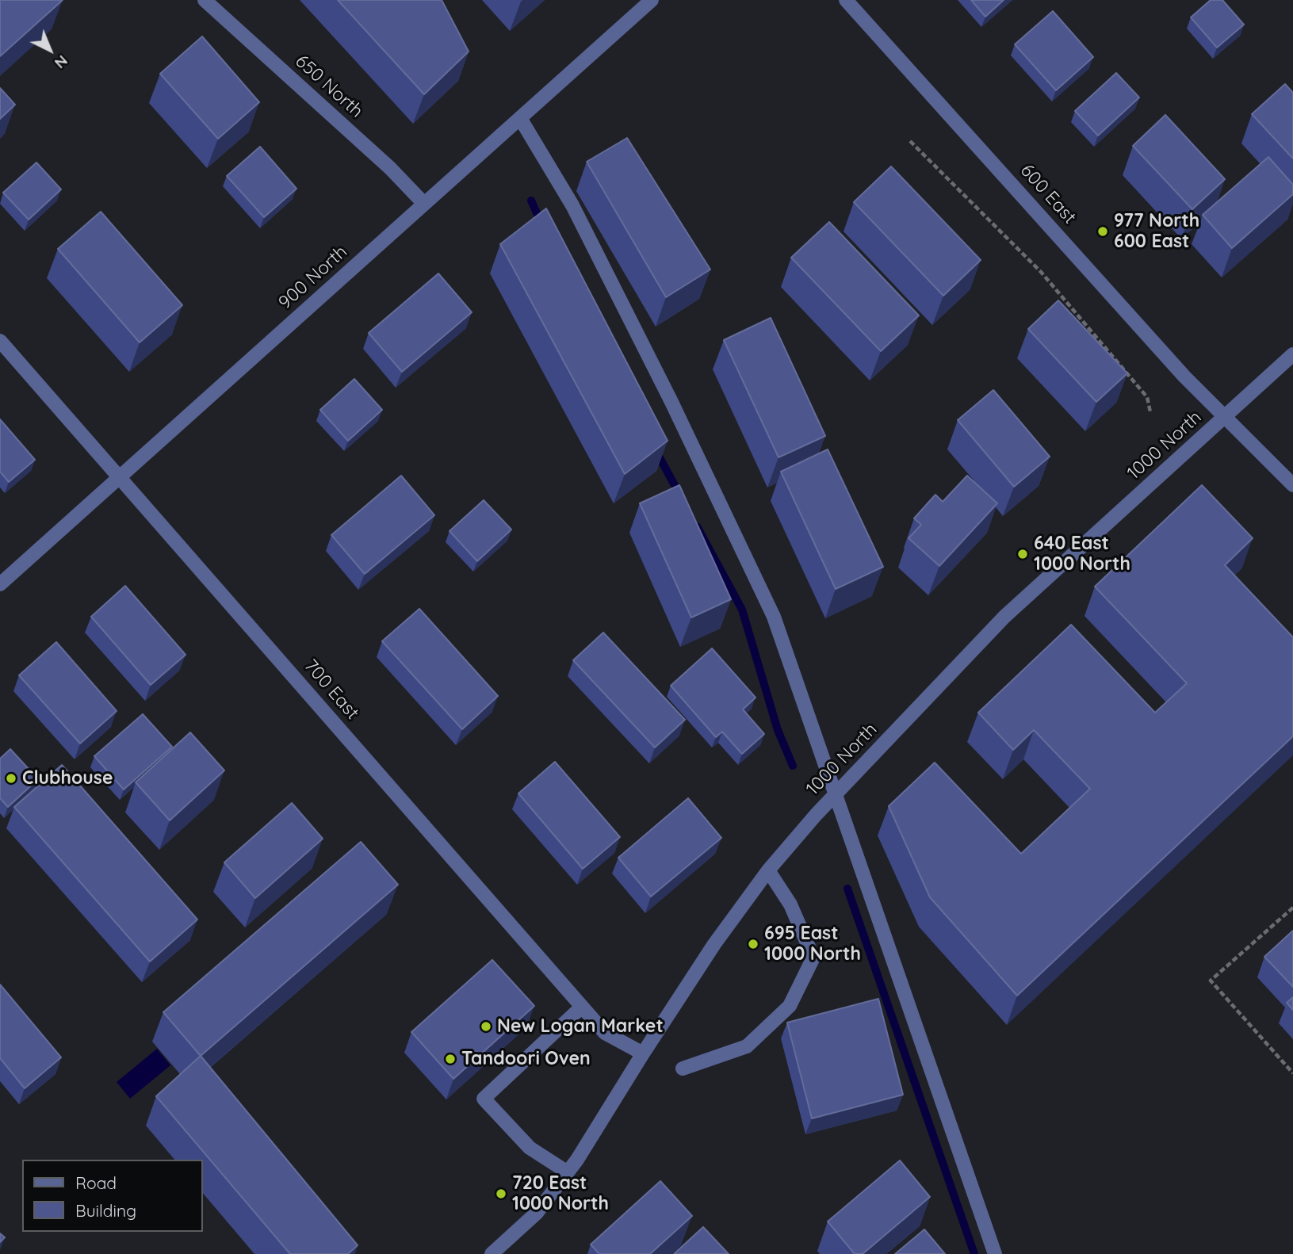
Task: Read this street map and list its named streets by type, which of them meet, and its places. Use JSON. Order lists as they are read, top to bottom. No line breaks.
{"streets":{"street":["650 North","600 East","900 North","1000 North","700 East"]},"crossings":[["650 North","900 North"],["600 East","1000 North"],["900 North","700 East"],["1000 North","700 East"]],"places":["977 North 600 East","640 East 1000 North","Clubhouse","695 East 1000 North","New Logan Market","Tandoori Oven","720 East 1000 North"],"legend":["Road","Building"],"north":"bottom right"}
